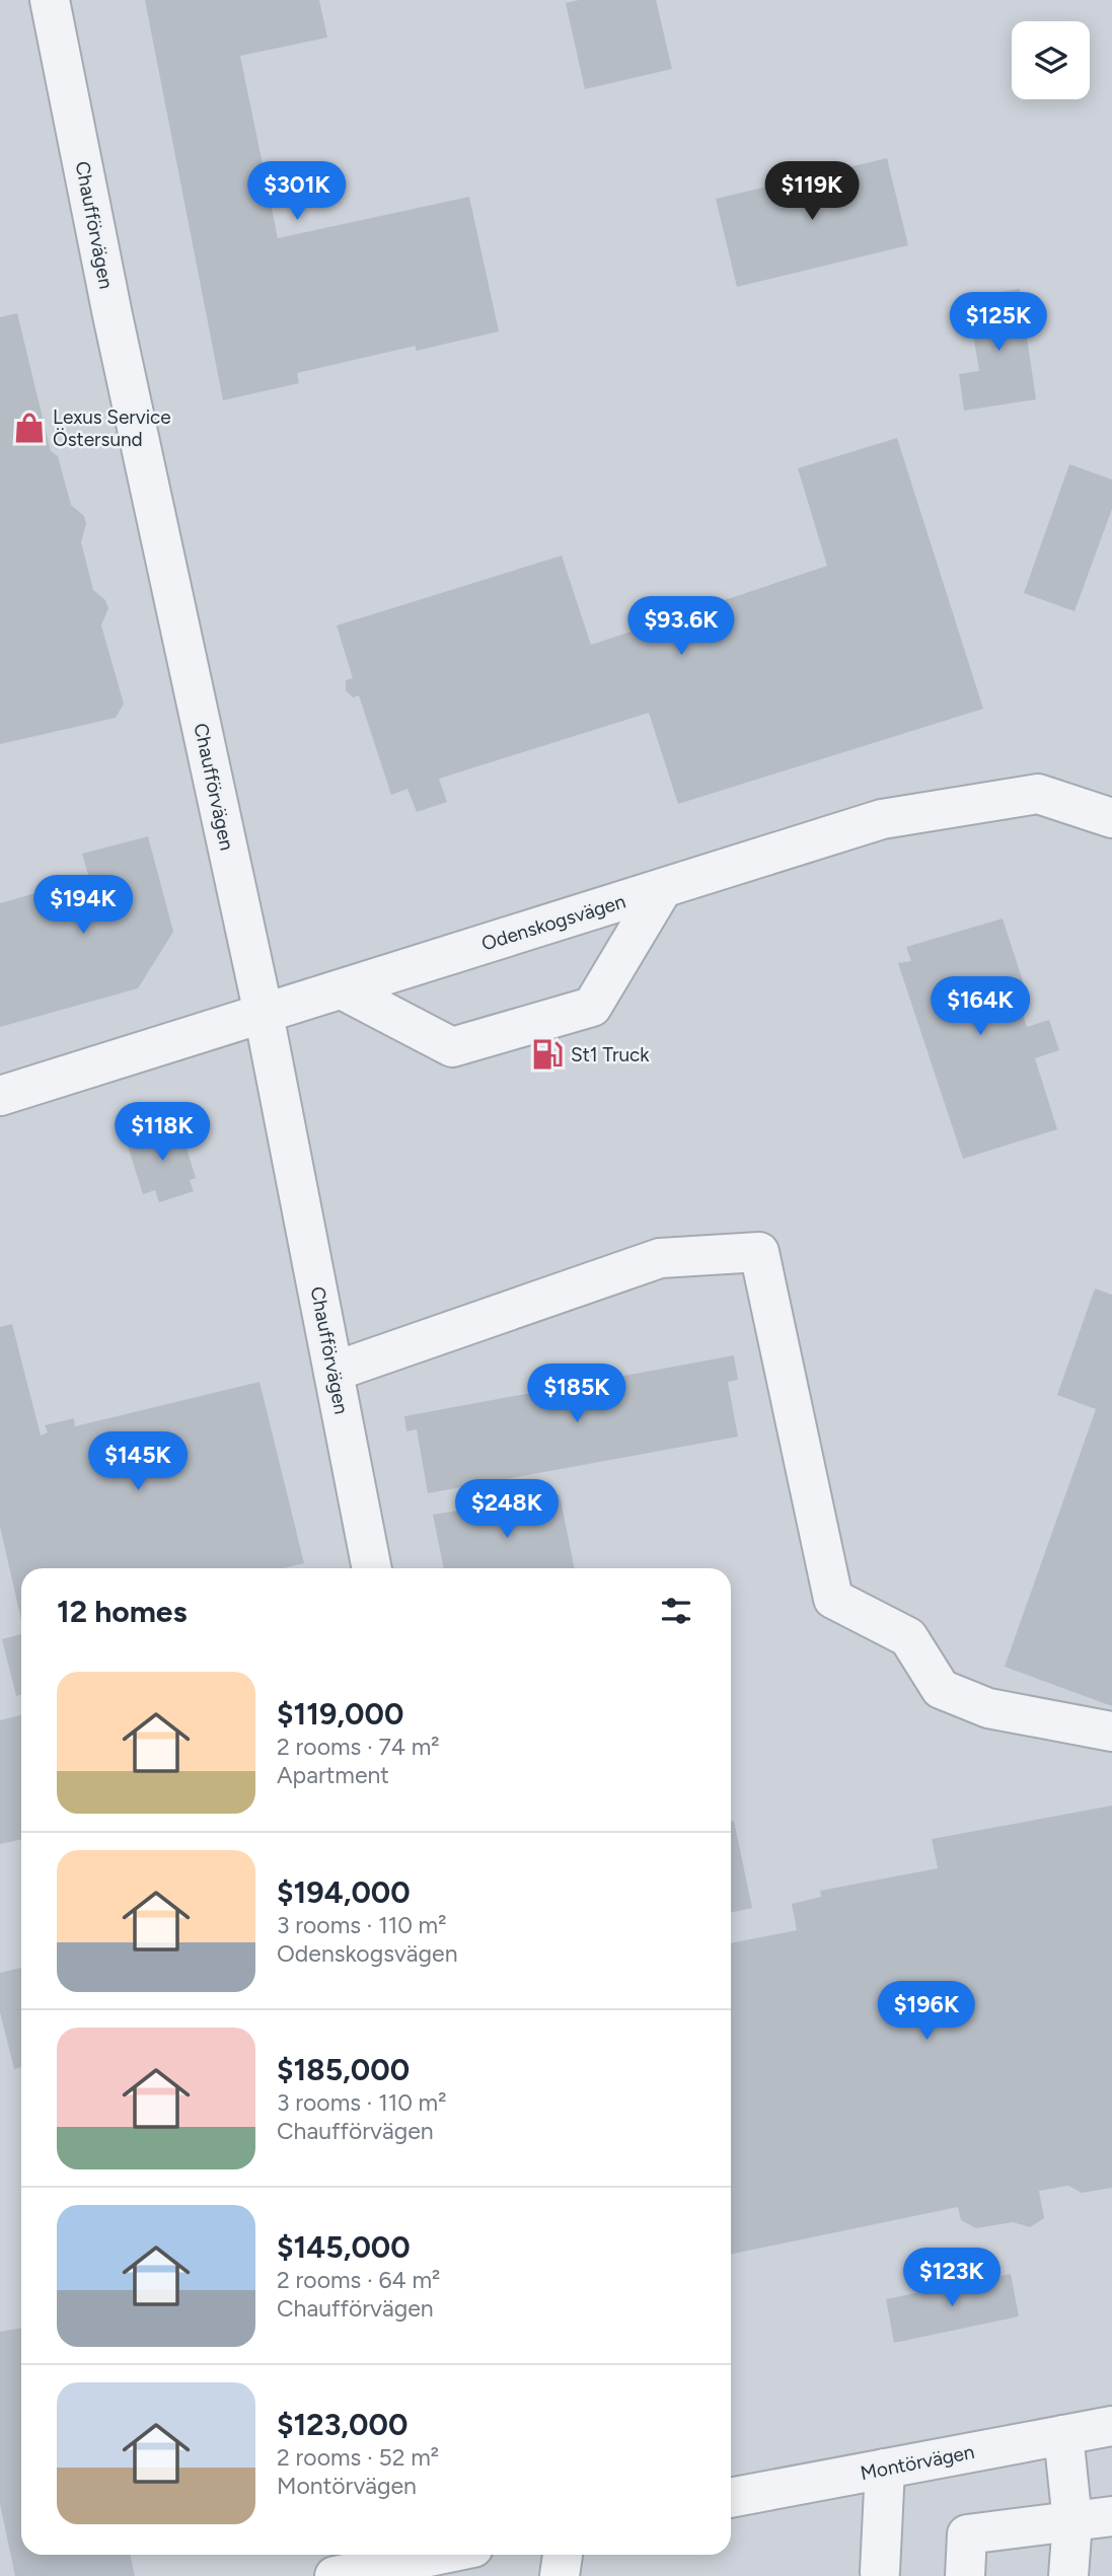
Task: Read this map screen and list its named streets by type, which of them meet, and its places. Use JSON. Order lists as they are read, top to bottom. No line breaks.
{"streets":{"street":["Chaufförvägen","Odenskogsvägen","Montörvägen"]},"crossings":[["Chaufförvägen","Odenskogsvägen"]],"places":{"shop":["Lexus Service Östersund"],"fuel station":["St1 Truck"]},"page":{"price":["$301K","$119K","$125K","$93.6K","$194K","$164K","$118K","$185K","$145K","$248K","$196K","$123K"],"heading":"12 homes","list":[{"name":"$119,000","note":"2 rooms · 74 m² · Apartment"},{"name":"$194,000","note":"3 rooms · 110 m² · Odenskogsvägen"},{"name":"$185,000","note":"3 rooms · 110 m² · Chaufförvägen"},{"name":"$145,000","note":"2 rooms · 64 m² · Chaufförvägen"},{"name":"$123,000","note":"2 rooms · 52 m² · Montörvägen"}]}}
